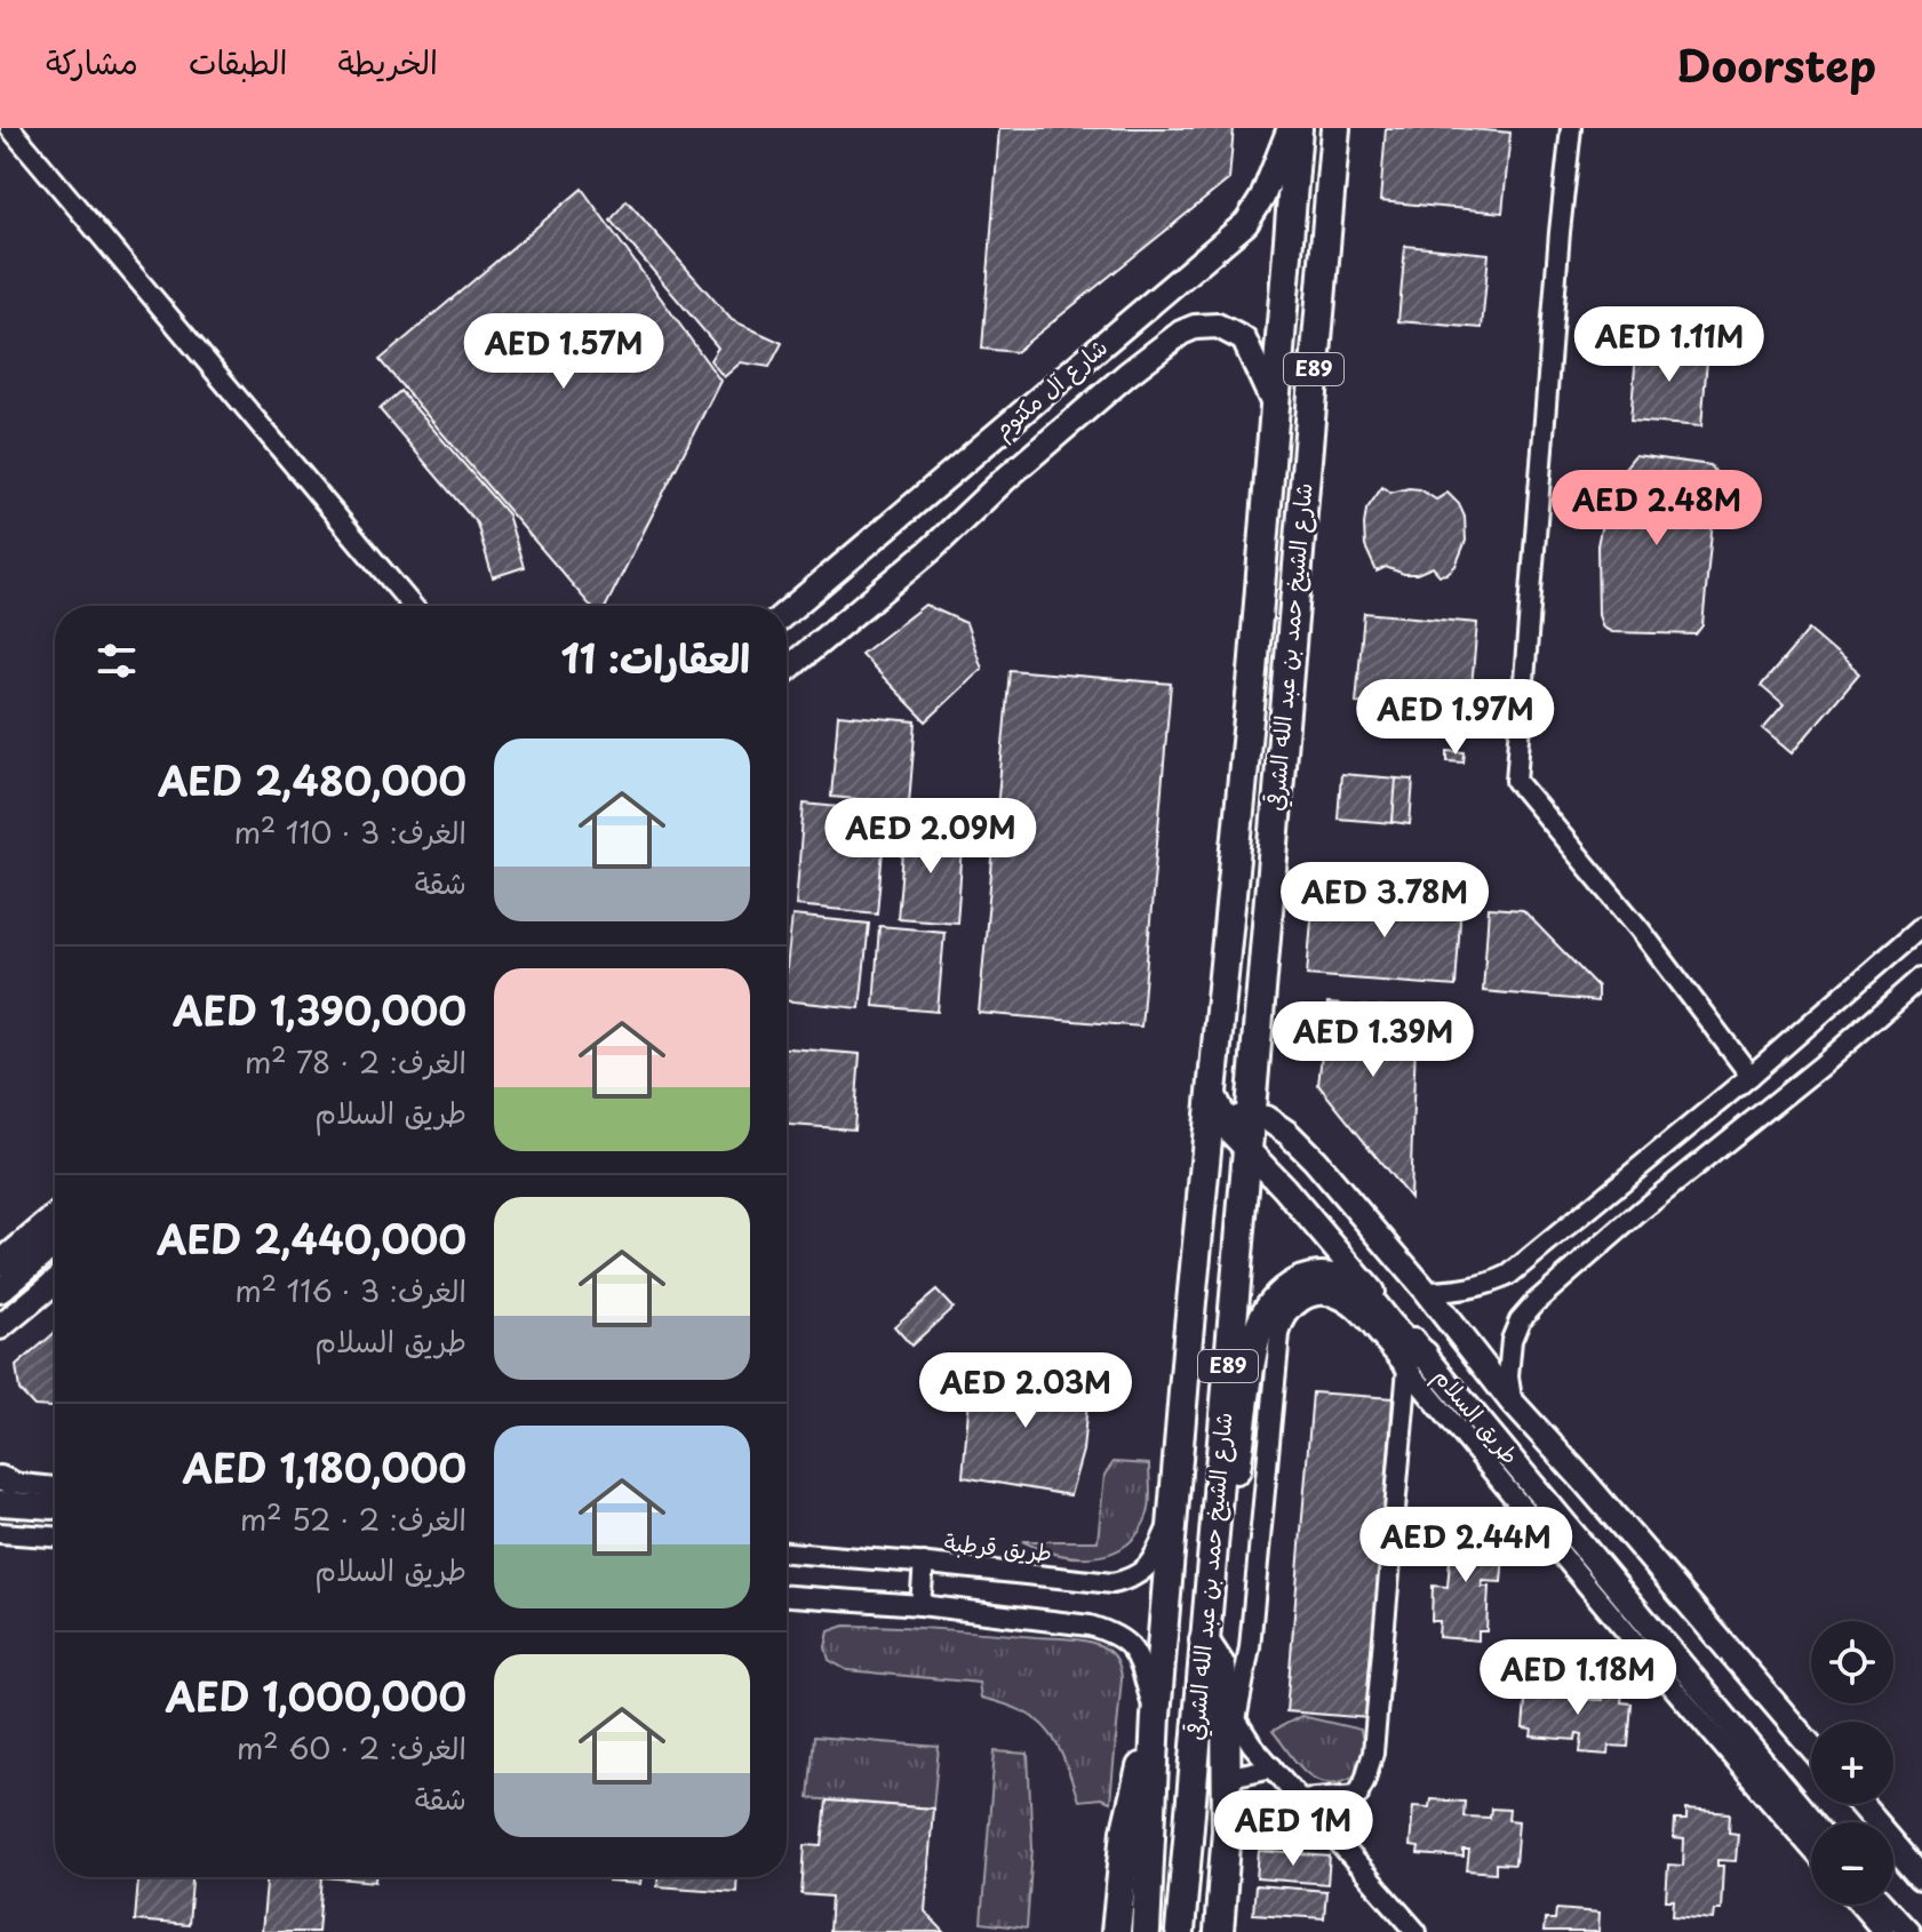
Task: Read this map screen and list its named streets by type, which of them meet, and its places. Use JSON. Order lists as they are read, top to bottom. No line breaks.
{"streets":{"highway":["E89","شارع الشيخ حمد بن عبد الله الشرقي"],"main road":["شارع آل مكتوم","طريق السلام"],"street":["طريق قرطبة"]},"crossings":[["شارع آل مكتوم","شارع الشيخ حمد بن عبد الله الشرقي"],["شارع الشيخ حمد بن عبد الله الشرقي","طريق السلام"],["شارع الشيخ حمد بن عبد الله الشرقي","طريق قرطبة"]],"page":{"header":"Doorstep","nav":["الخريطة","الطبقات","مشاركة"],"price":["AED 1.11M","AED 1.57M","AED 2.48M","AED 1.97M","AED 2.09M","AED 3.78M","AED 1.39M","AED 2.03M","AED 2.44M","AED 1.18M","AED 1M"],"heading":"العقارات: 11","list":[{"name":"AED 2,480,000","note":"الغرف: 3 · 110 m² · شقة"},{"name":"AED 1,390,000","note":"الغرف: 2 · 78 m² · طريق السلام"},{"name":"AED 2,440,000","note":"الغرف: 3 · 116 m² · طريق السلام"},{"name":"AED 1,180,000","note":"الغرف: 2 · 52 m² · طريق السلام"},{"name":"AED 1,000,000","note":"الغرف: 2 · 60 m² · شقة"}],"map_buttons":["+","−"]}}
